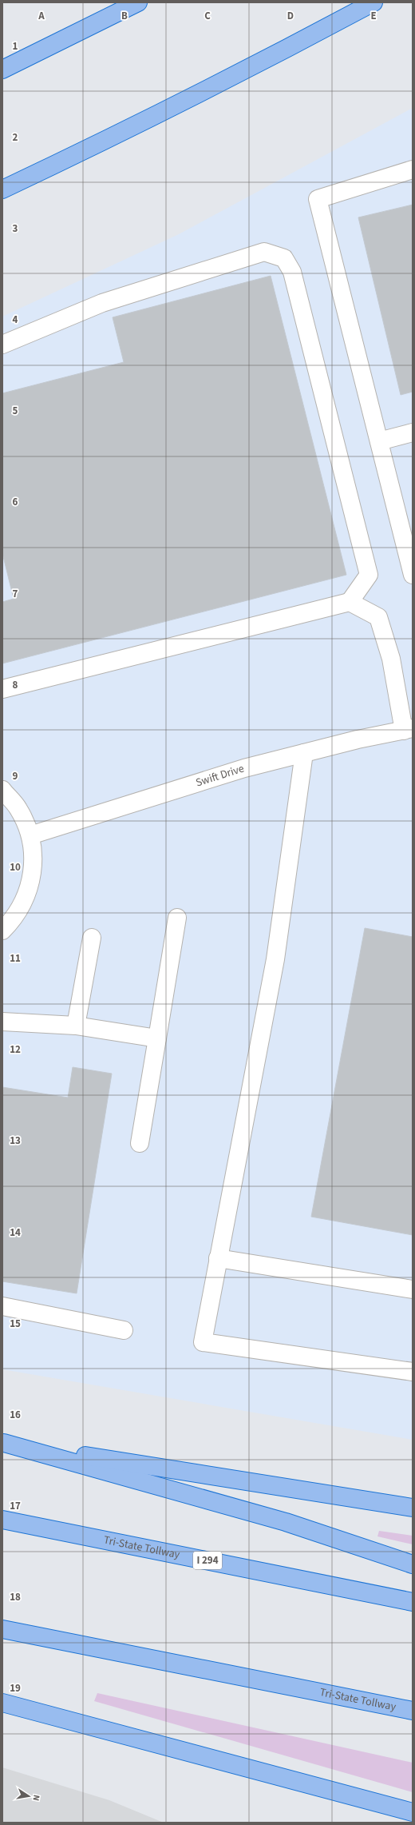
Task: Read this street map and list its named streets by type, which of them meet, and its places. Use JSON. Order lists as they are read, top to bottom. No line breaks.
{"streets":{"highway":["Tri-State Tollway","I 294"],"street":["Swift Drive"]},"north":"right","grid":{"columns":["A","B","C","D","E"],"rows":["1","2","3","4","5","6","7","8","9","10","11","12","13","14","15","16","17","18","19"]}}
